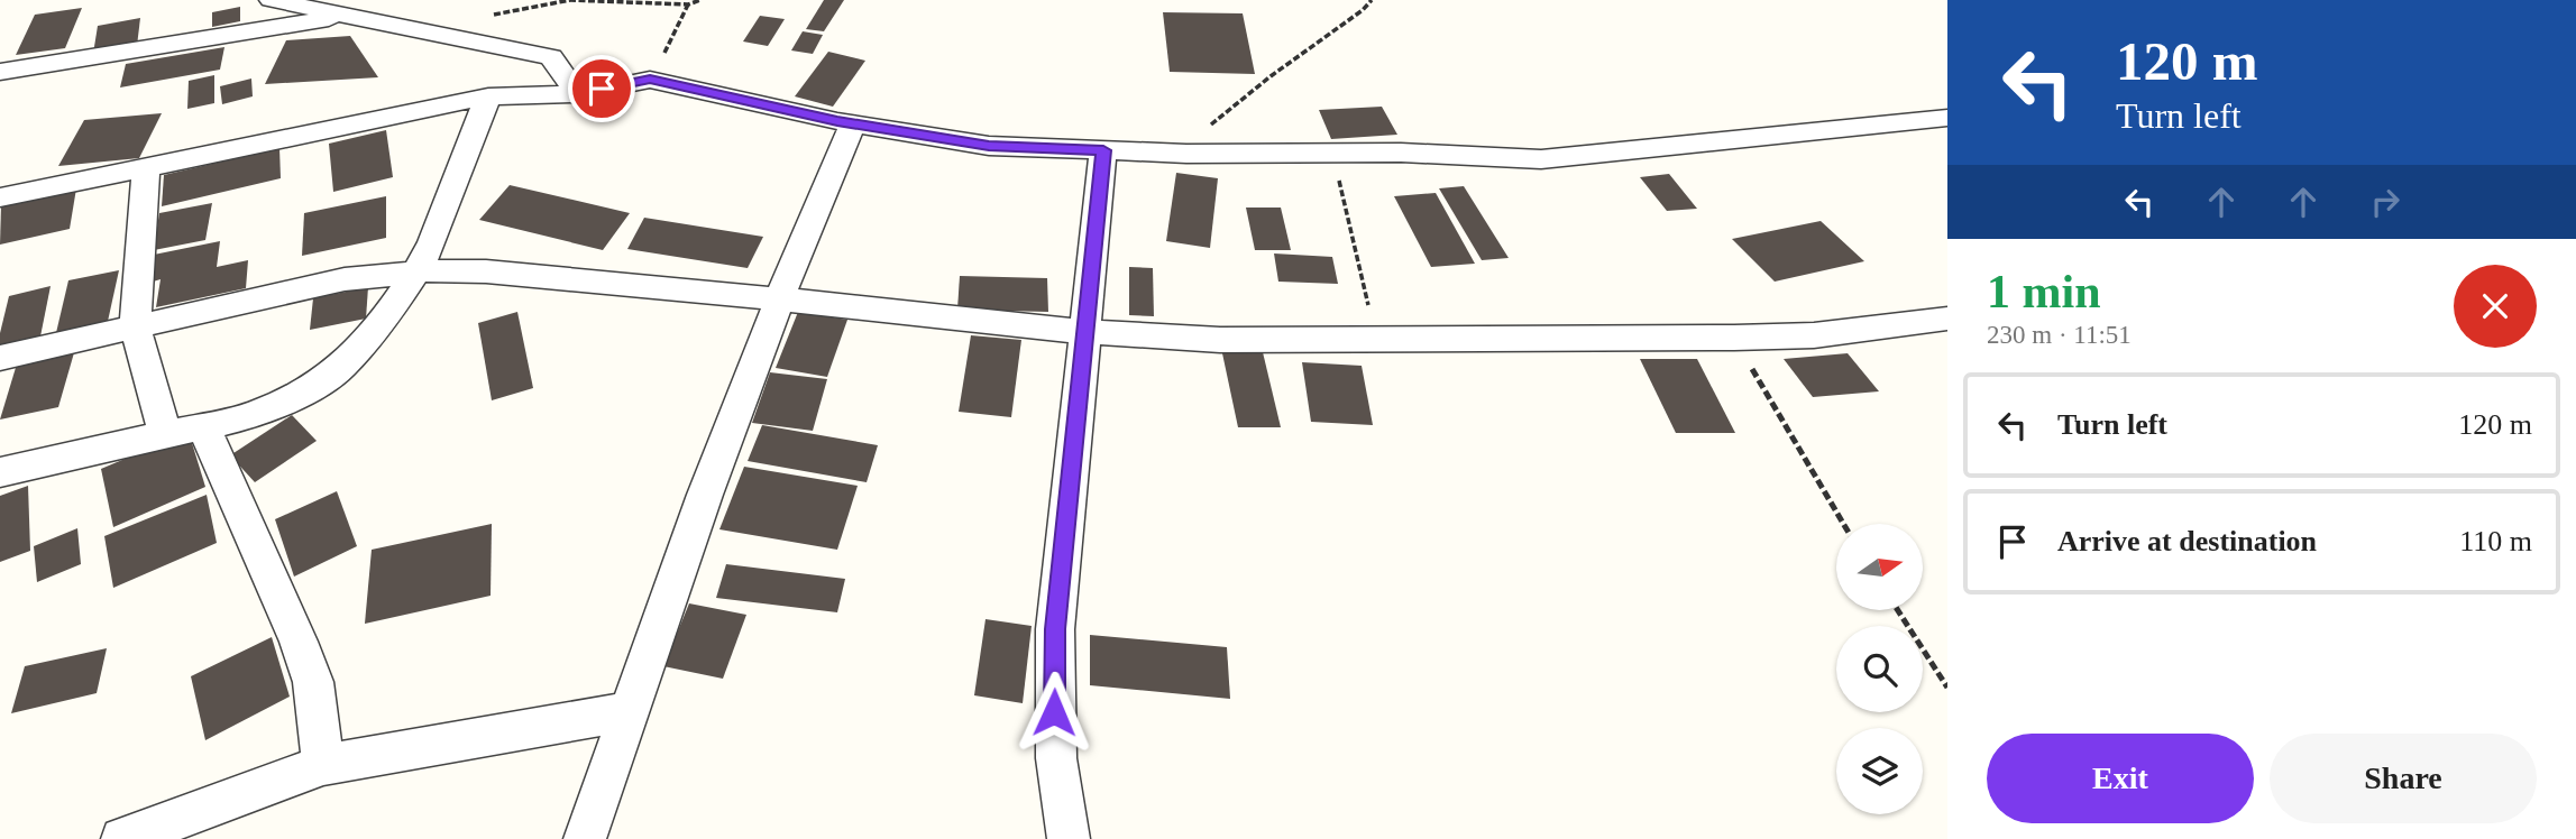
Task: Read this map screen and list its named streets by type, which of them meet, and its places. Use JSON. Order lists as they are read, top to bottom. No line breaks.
{"north":"right","page":{"turn":["120 m","Turn left"],"heading":["1 min","230 m · 11:51"],"list":[{"name":"Turn left","value":"120 m"},{"name":"Arrive at destination","value":"110 m"}],"buttons":["Exit","Share"]}}
